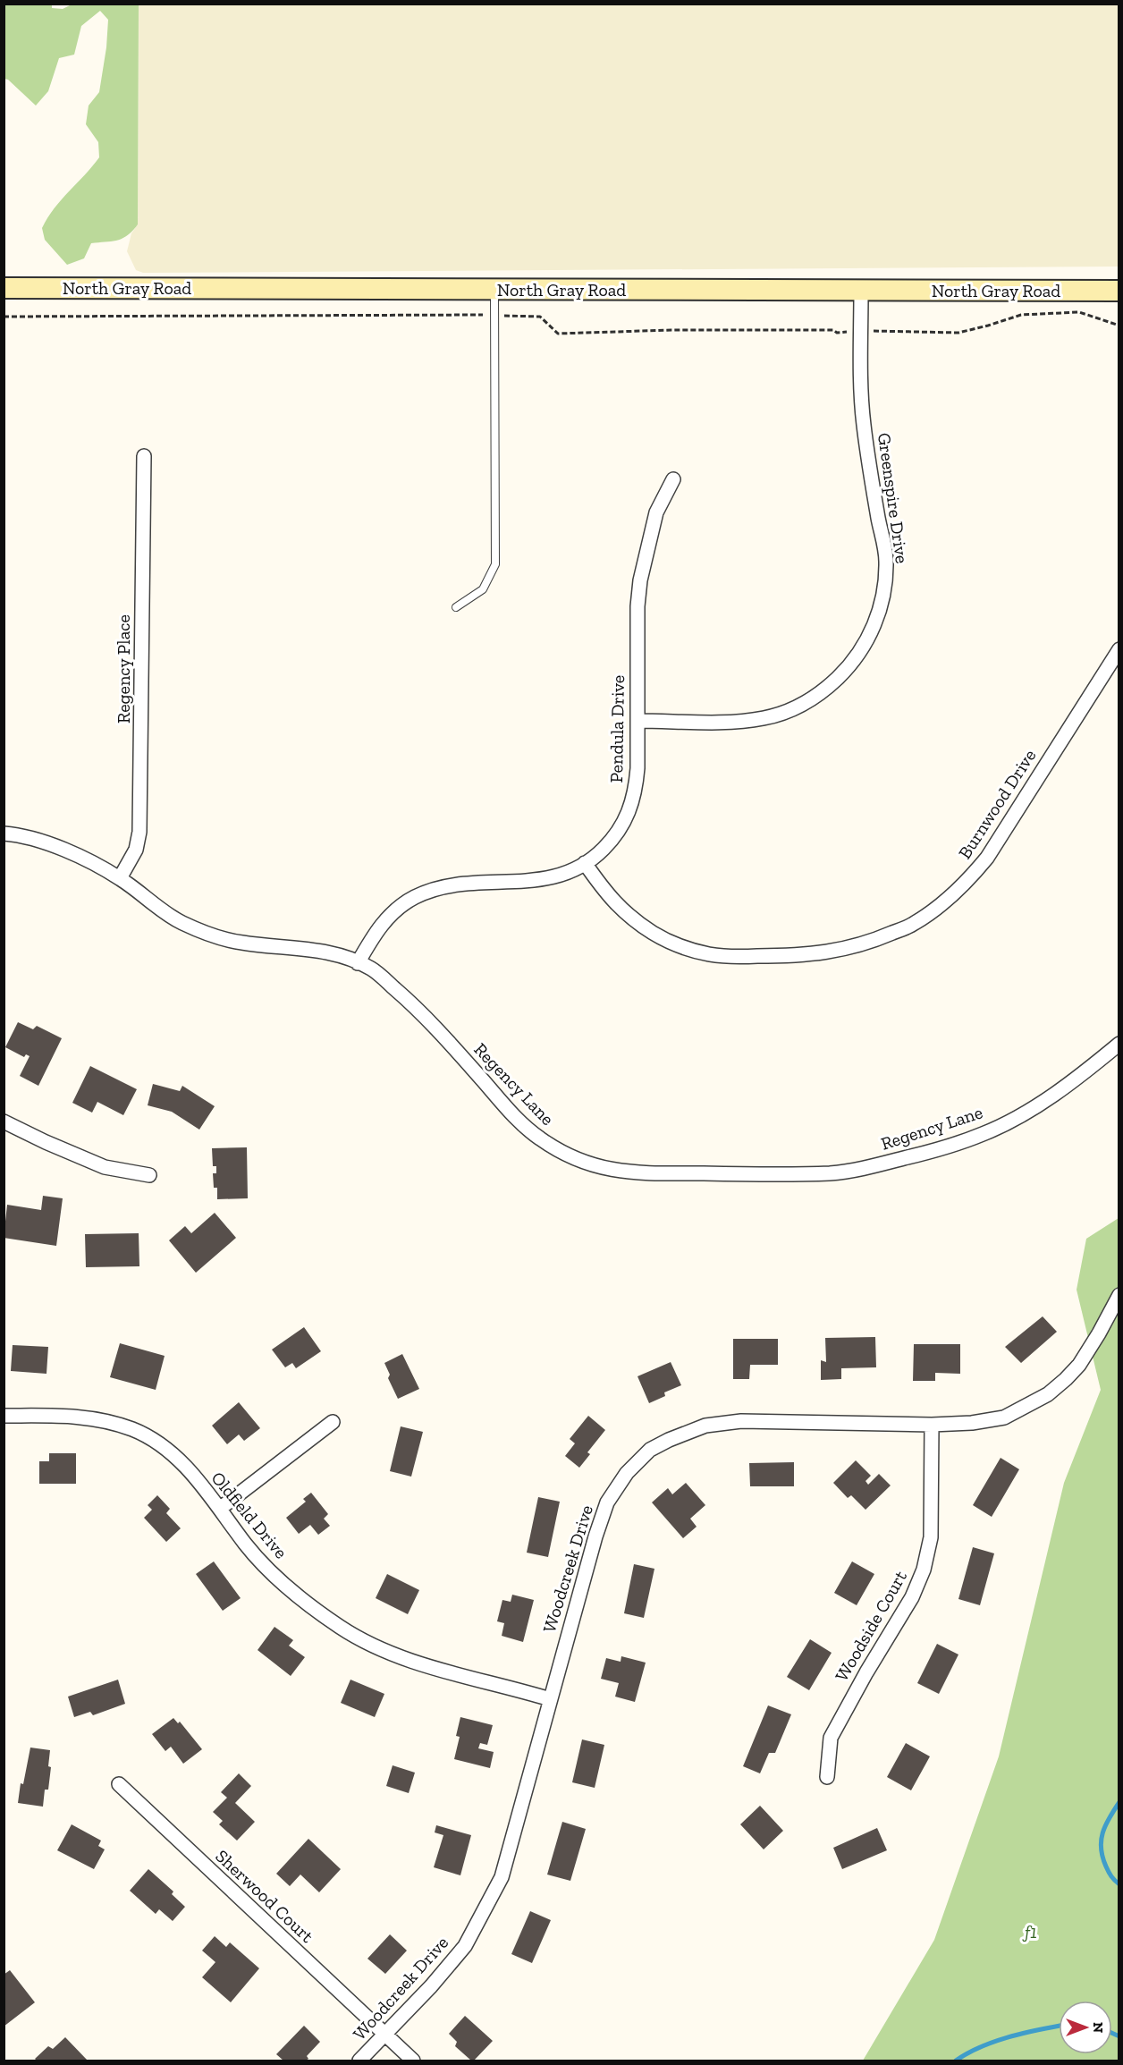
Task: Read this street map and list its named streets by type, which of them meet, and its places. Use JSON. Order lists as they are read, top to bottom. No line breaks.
{"streets":{"street":["North Gray Road","Greenspire Drive","Regency Place","Pendula Drive","Burnwood Drive","Regency Lane","Oldfield Drive","Woodcreek Drive","Woodside Court","Sherwood Court"]},"crossings":[["North Gray Road","Greenspire Drive"],["Greenspire Drive","Pendula Drive"],["Regency Place","Regency Lane"],["Pendula Drive","Burnwood Drive"],["Pendula Drive","Regency Lane"],["Oldfield Drive","Woodcreek Drive"],["Woodcreek Drive","Woodside Court"],["Woodcreek Drive","Sherwood Court"]],"parks":["f1"],"north":"right"}
